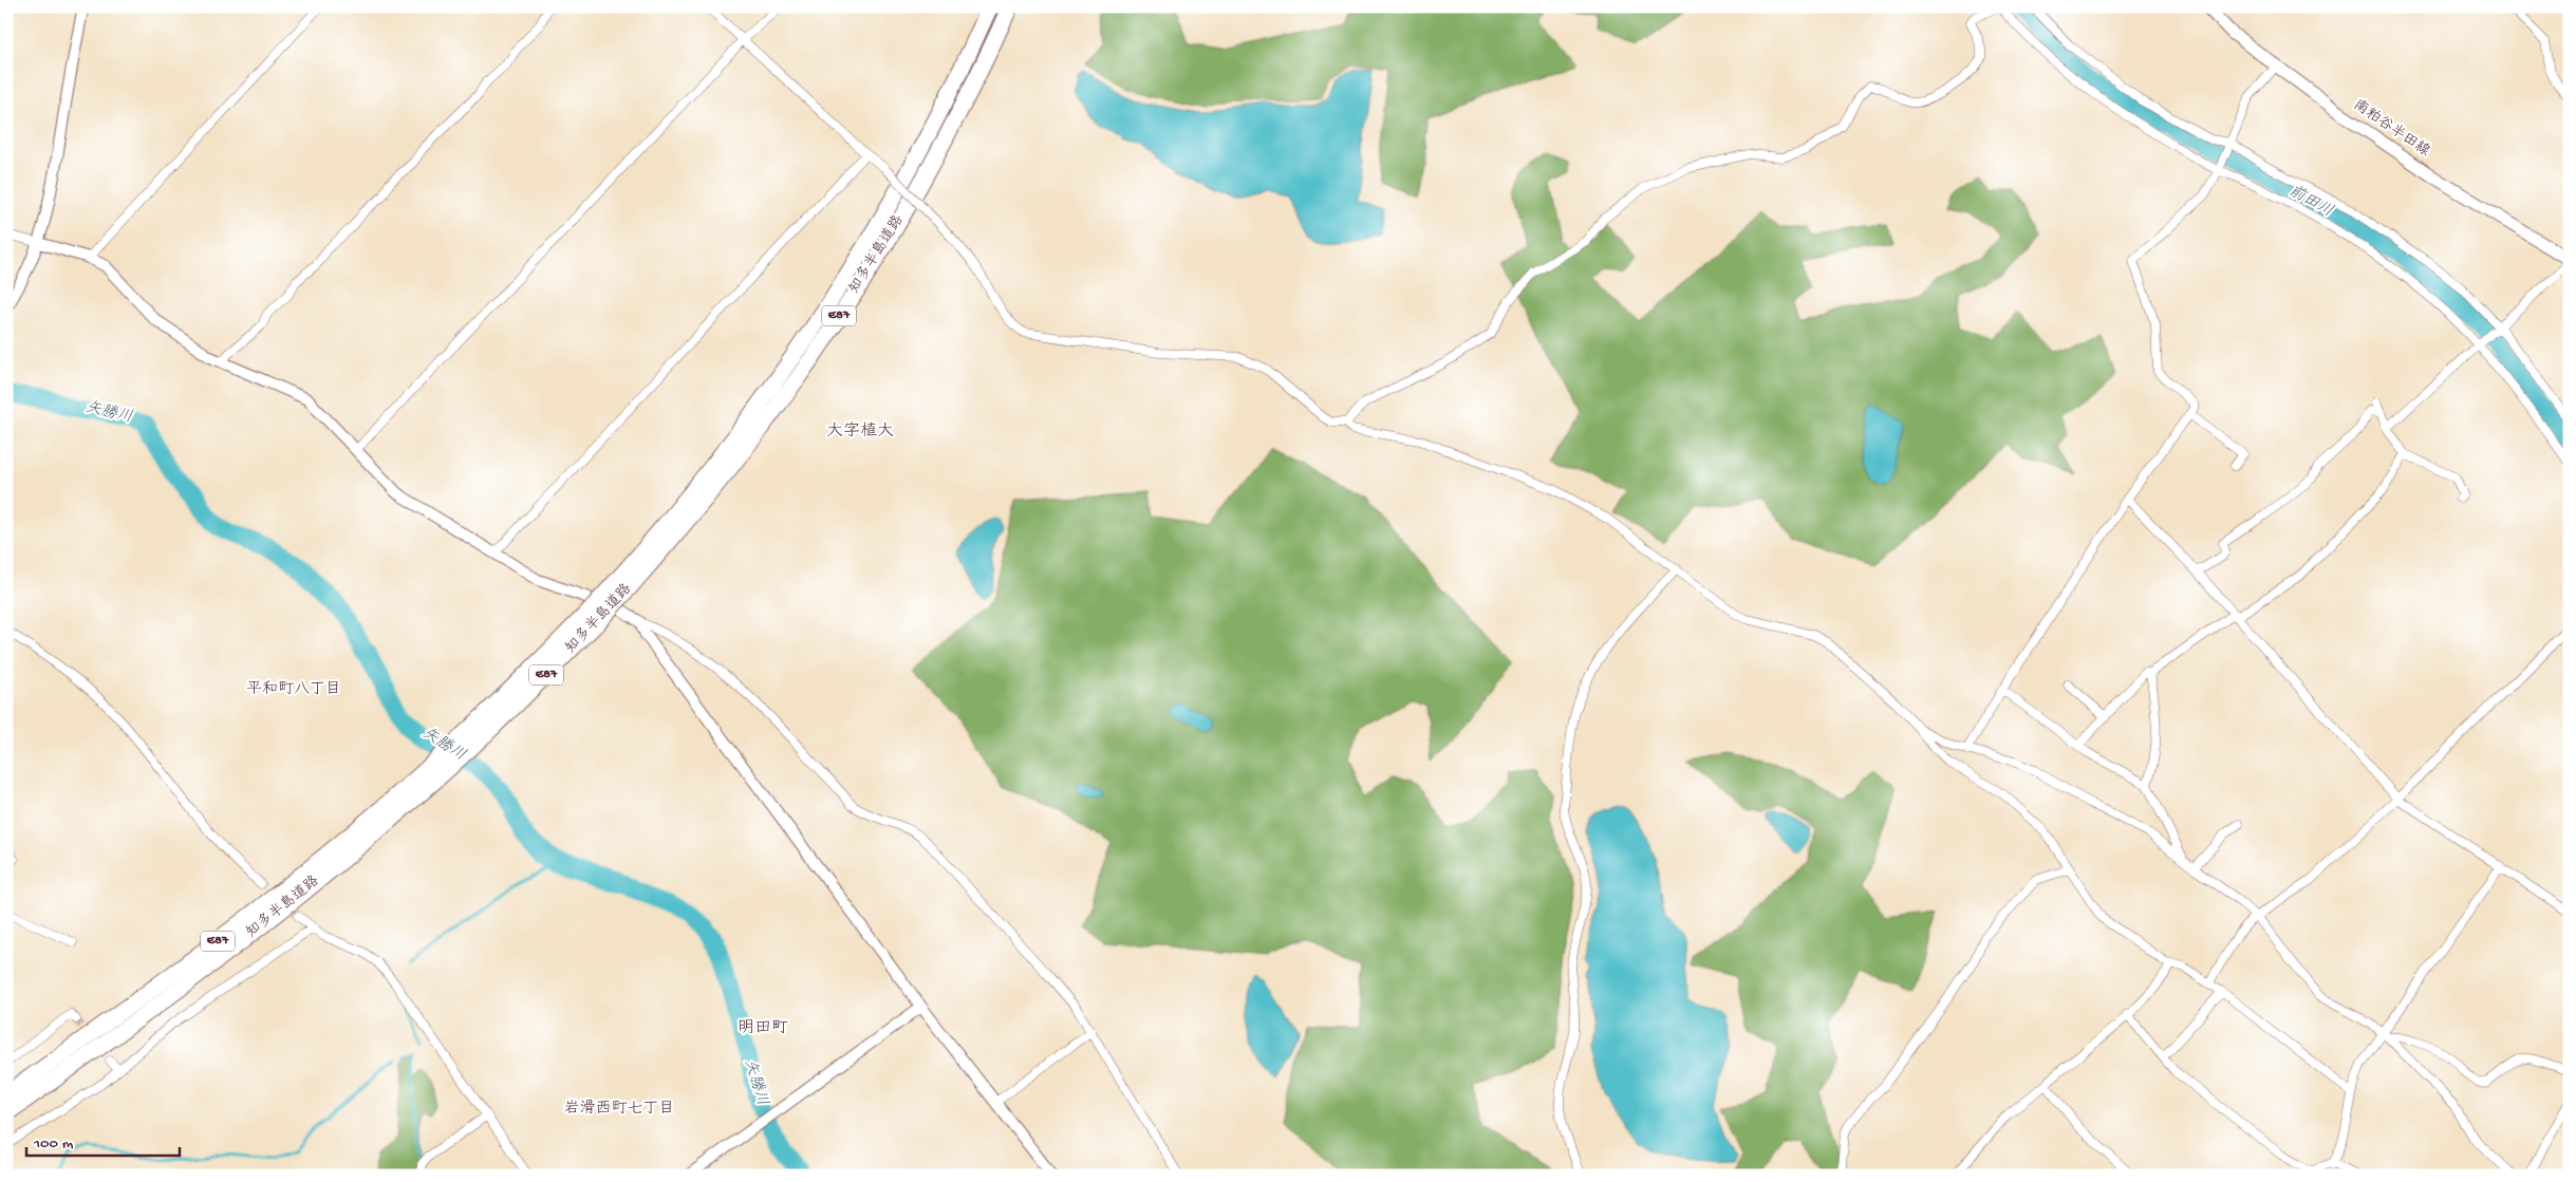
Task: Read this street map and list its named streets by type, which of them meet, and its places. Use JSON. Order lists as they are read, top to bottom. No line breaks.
{"streets":{"highway":["知多半島道路","E87"],"main road":["南粕谷半田線"]},"districts":["大字植大","平和町八丁目","明田町","岩滑西町七丁目"],"water":["前田川","矢勝川"],"scale_bar":"100 m"}
